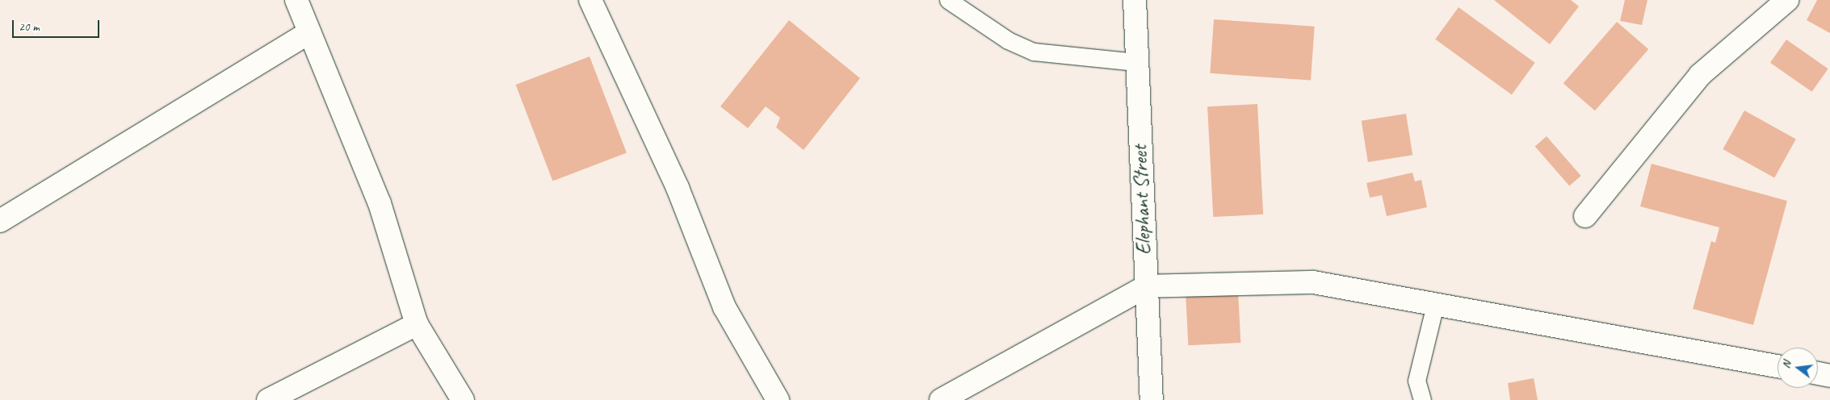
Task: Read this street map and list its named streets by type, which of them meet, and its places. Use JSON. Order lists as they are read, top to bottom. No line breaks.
{"streets":{"street":["Elephant Street"]},"scale_bar":"20 m","north":"left"}
